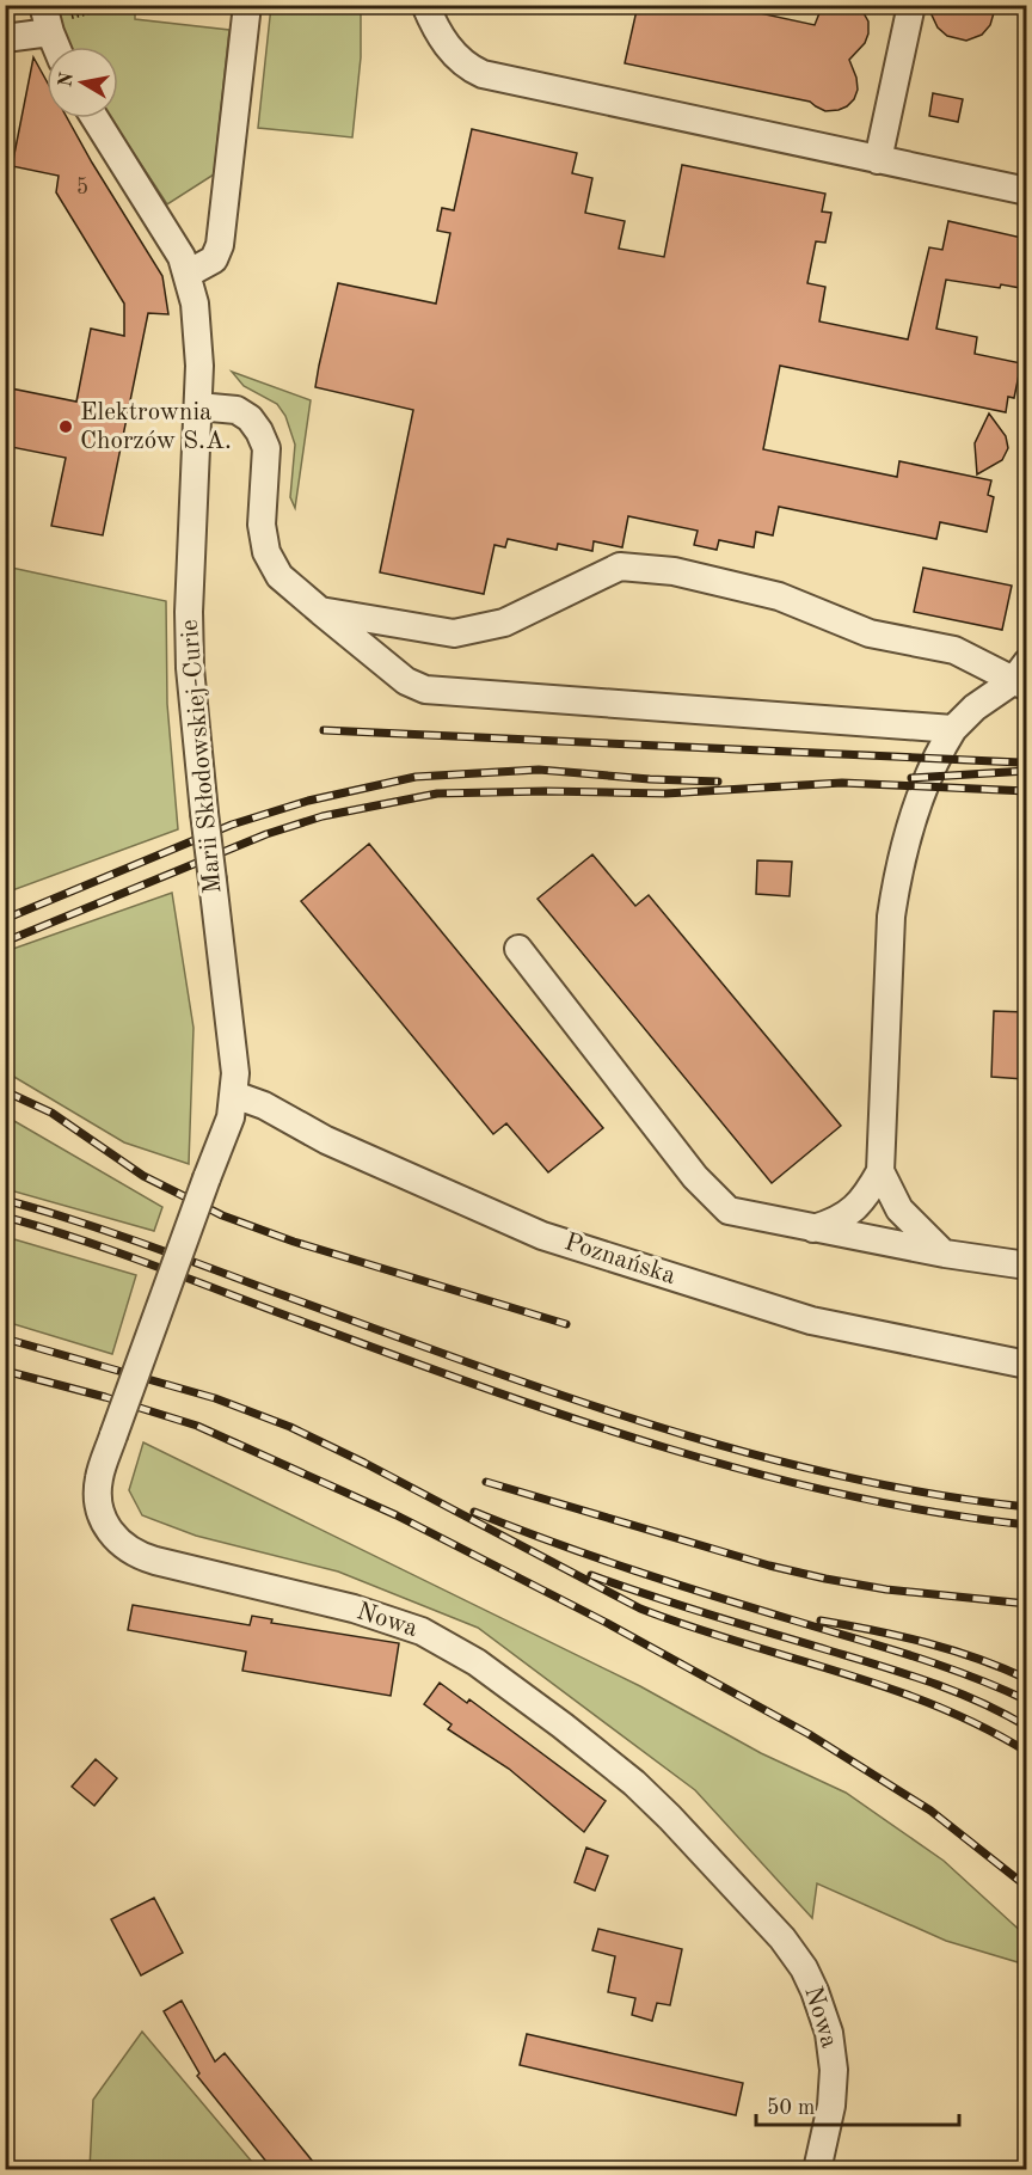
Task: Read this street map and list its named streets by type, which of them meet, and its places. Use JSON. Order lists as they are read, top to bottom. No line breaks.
{"streets":{"street":["Marii Skłodowskiej-Curie","Poznańska","Nowa"]},"crossings":[["Marii Skłodowskiej-Curie","Poznańska"],["Marii Skłodowskiej-Curie","Nowa"],["Poznańska","Nowa"]],"places":["Elektrownia Chorzów S.A."],"house_numbers":["5"],"scale_bar":"50 m","north":"left"}
